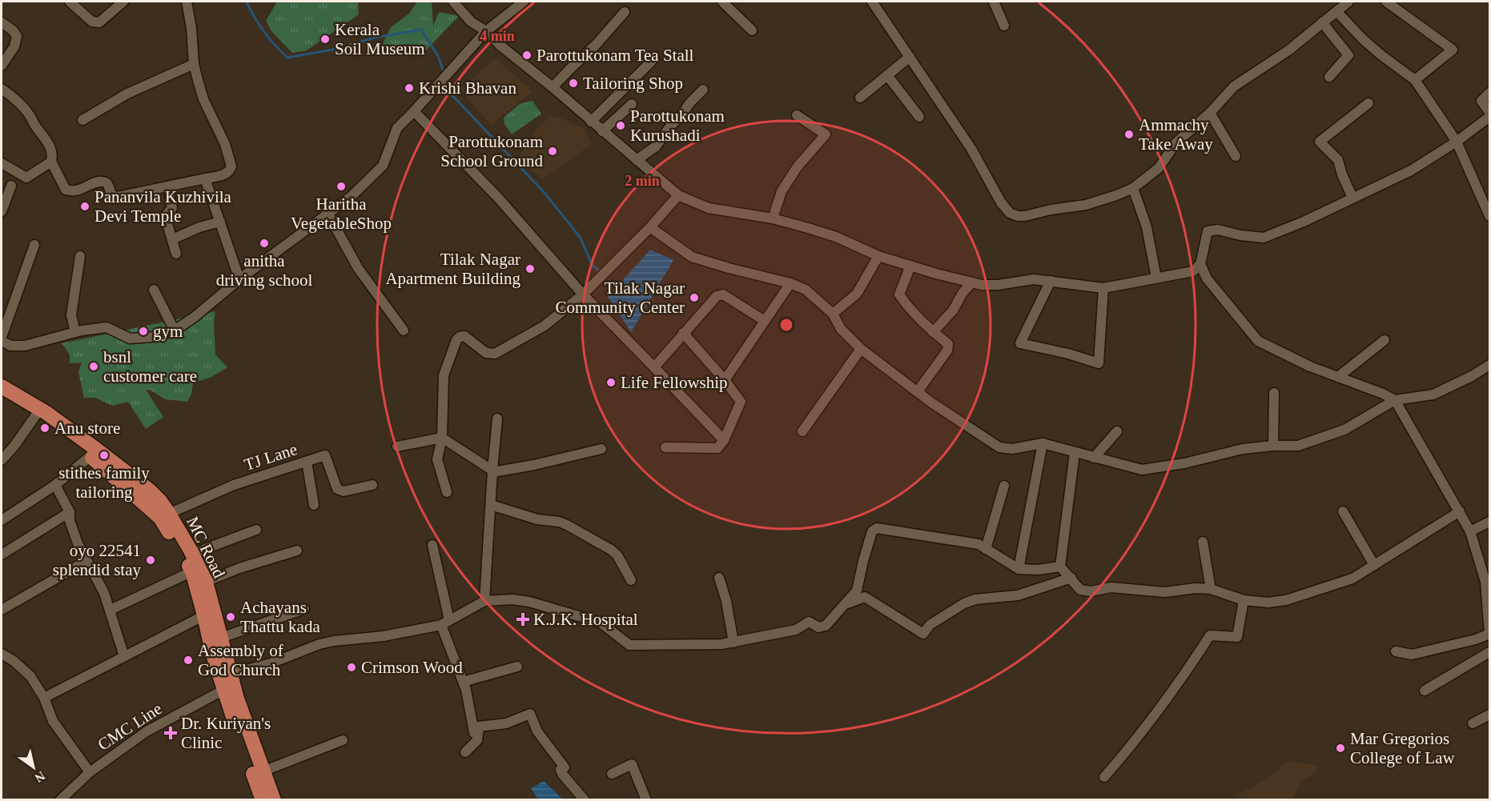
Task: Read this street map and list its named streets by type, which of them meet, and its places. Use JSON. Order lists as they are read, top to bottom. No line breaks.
{"streets":{"main road":["MC Road"],"street":["TJ Lane","CMC Line"]},"crossings":[["TJ Lane","MC Road"],["MC Road","CMC Line"]],"places":{"other":["Kerala Soil Museum","Parottukonam Tea Stall","Tailoring Shop","Krishi Bhavan","Parottukonam Kurushadi","Ammachy Take Away","Parottukonam School Ground","Haritha VegetableShop","Pananvila Kuzhivila Devi Temple","anitha driving school","Tilak Nagar Apartment Building","Tilak Nagar Community Center","gym","bsnl customer care","Life Fellowship","Anu store","stithes family tailoring","oyo 22541 splendid stay","Achayans Thattu kada","Assembly of God Church","Crimson Wood","Mar Gregorios College of Law"],"health":["K.J.K. Hospital","Dr. Kuriyan's Clinic"]},"north":"bottom right","rings":["4 min","2 min"]}
